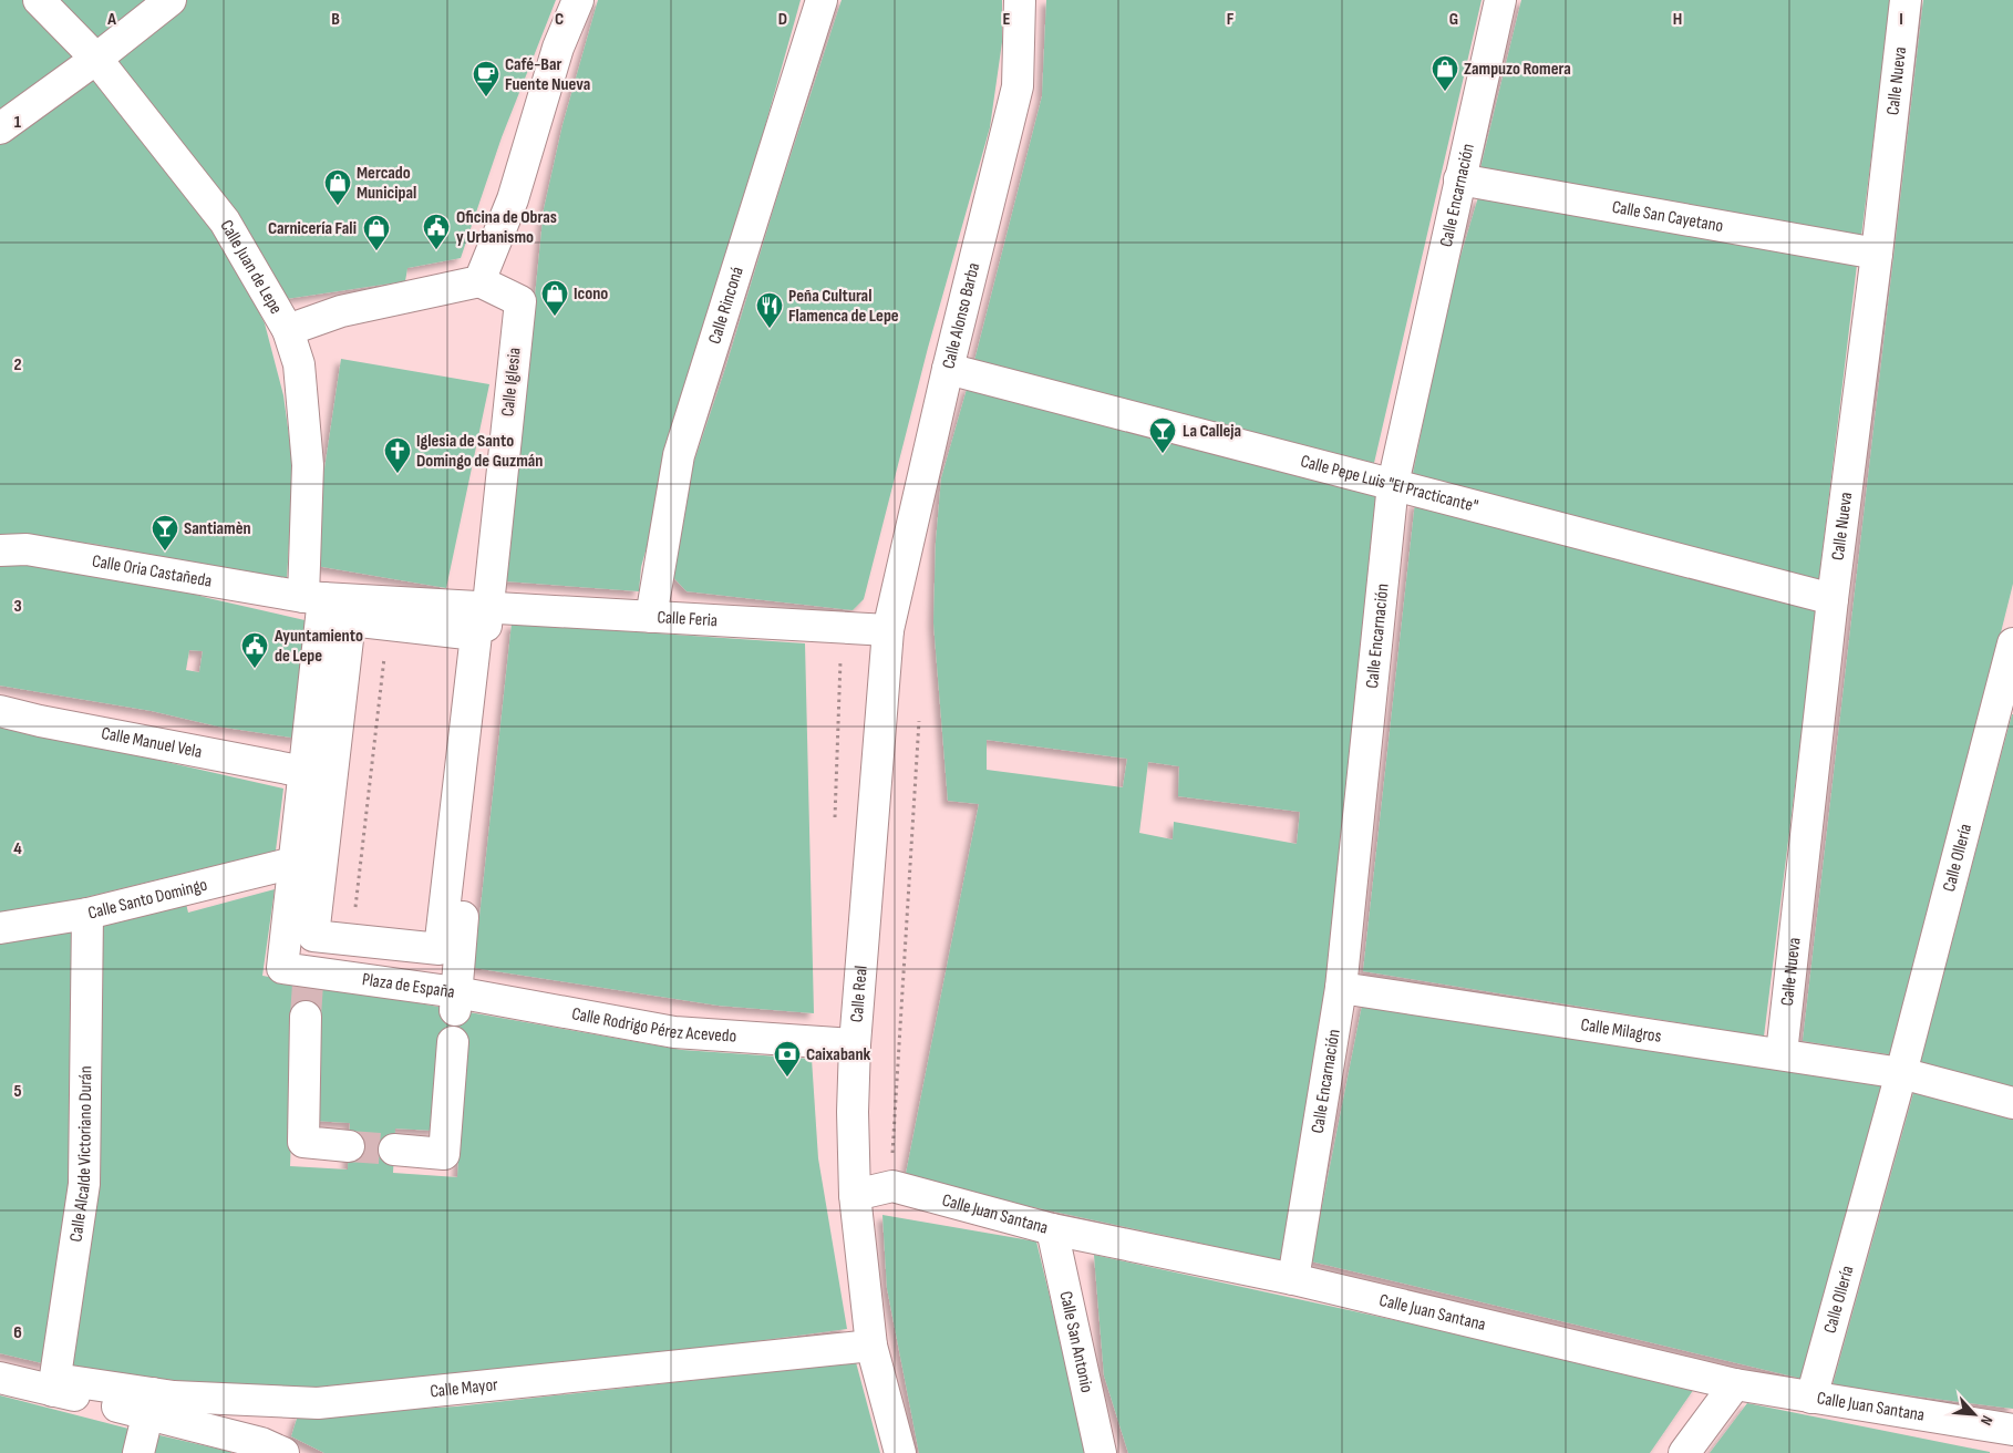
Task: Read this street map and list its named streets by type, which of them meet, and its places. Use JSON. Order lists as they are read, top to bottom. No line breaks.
{"streets":{"street":["Calle Nueva","Calle Encarnación","Calle San Cayetano","Calle Juan de Lepe","Calle Rinconá","Calle Alonso Barba","Calle Iglesia","Calle Pepe Luis \"El Practicante\"","Calle Oria Castañeda","Calle Feria","Calle Manuel Vela","Calle Ollería","Calle Santo Domingo","Plaza de España","Calle Real","Calle Rodrigo Pérez Acevedo","Calle Milagros","Calle Alcalde Victoriano Durán","Calle Juan Santana","Calle San Antonio","Calle Mayor"]},"crossings":[["Calle Nueva","Calle San Cayetano"],["Calle Nueva","Calle Pepe Luis \"El Practicante\""],["Calle Nueva","Calle Milagros"],["Calle Encarnación","Calle San Cayetano"],["Calle Encarnación","Calle Pepe Luis \"El Practicante\""],["Calle Encarnación","Calle Milagros"],["Calle Encarnación","Calle Juan Santana"],["Calle Juan de Lepe","Calle Oria Castañeda"],["Calle Juan de Lepe","Plaza de España"],["Calle Rinconá","Calle Feria"],["Calle Alonso Barba","Calle Pepe Luis \"El Practicante\""],["Calle Alonso Barba","Calle Feria"],["Calle Alonso Barba","Calle Real"],["Calle Iglesia","Calle Feria"],["Calle Iglesia","Plaza de España"],["Calle Oria Castañeda","Plaza de España"],["Calle Feria","Plaza de España"],["Calle Feria","Calle Real"],["Calle Manuel Vela","Plaza de España"],["Calle Ollería","Calle Milagros"],["Calle Ollería","Calle Juan Santana"],["Calle Santo Domingo","Plaza de España"],["Calle Santo Domingo","Calle Alcalde Victoriano Durán"],["Plaza de España","Calle Rodrigo Pérez Acevedo"],["Calle Real","Calle Rodrigo Pérez Acevedo"],["Calle Real","Calle Juan Santana"],["Calle Real","Calle Mayor"],["Calle Alcalde Victoriano Durán","Calle Mayor"],["Calle Juan Santana","Calle San Antonio"]],"places":{"shop":["Zampuzo Romera","Mercado Municipal","Carnicería Fali","Icono"],"cafe":["Café-Bar Fuente Nueva"],"public building":["Oficina de Obras y Urbanismo","Ayuntamiento de Lepe"],"restaurant":["Peña Cultural Flamenca de Lepe"],"bar":["La Calleja","Santiamèn"],"church":["Iglesia de Santo Domingo de Guzmán"],"bank":["Caixabank"]},"north":"bottom right","grid":{"columns":["A","B","C","D","E","F","G","H","I"],"rows":["1","2","3","4","5","6"]}}
